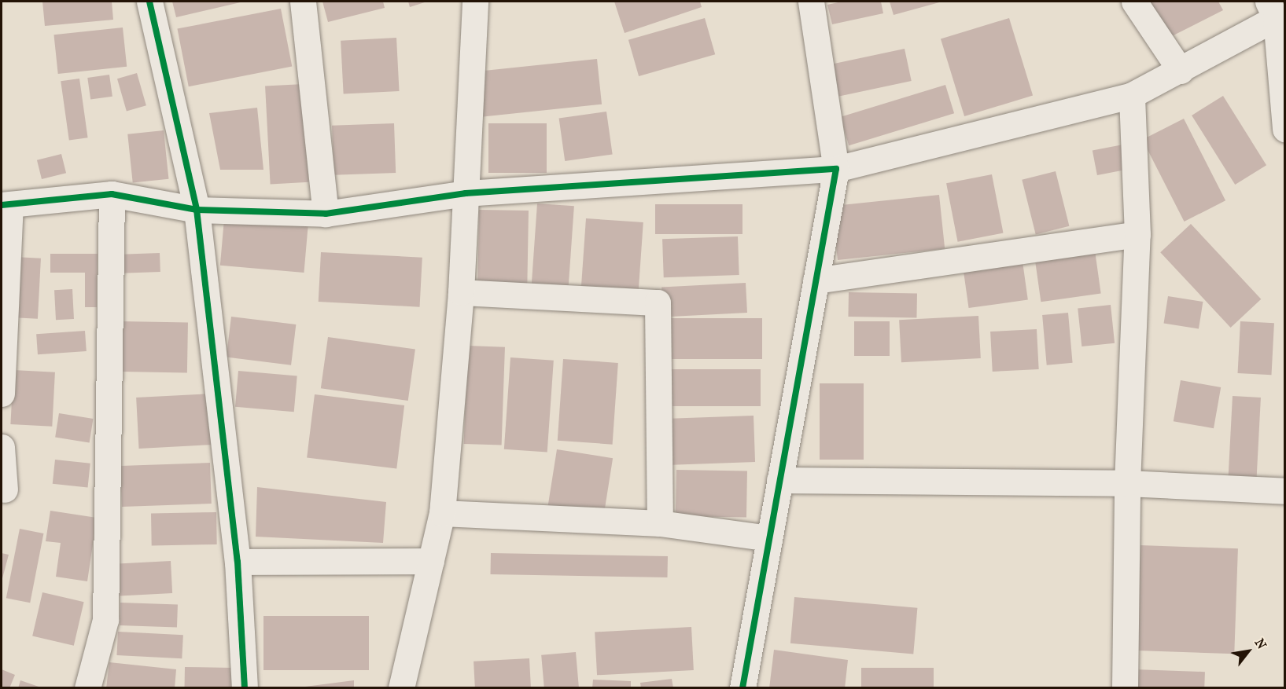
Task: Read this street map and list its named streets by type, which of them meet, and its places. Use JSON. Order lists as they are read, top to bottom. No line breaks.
{"north":"top right"}
